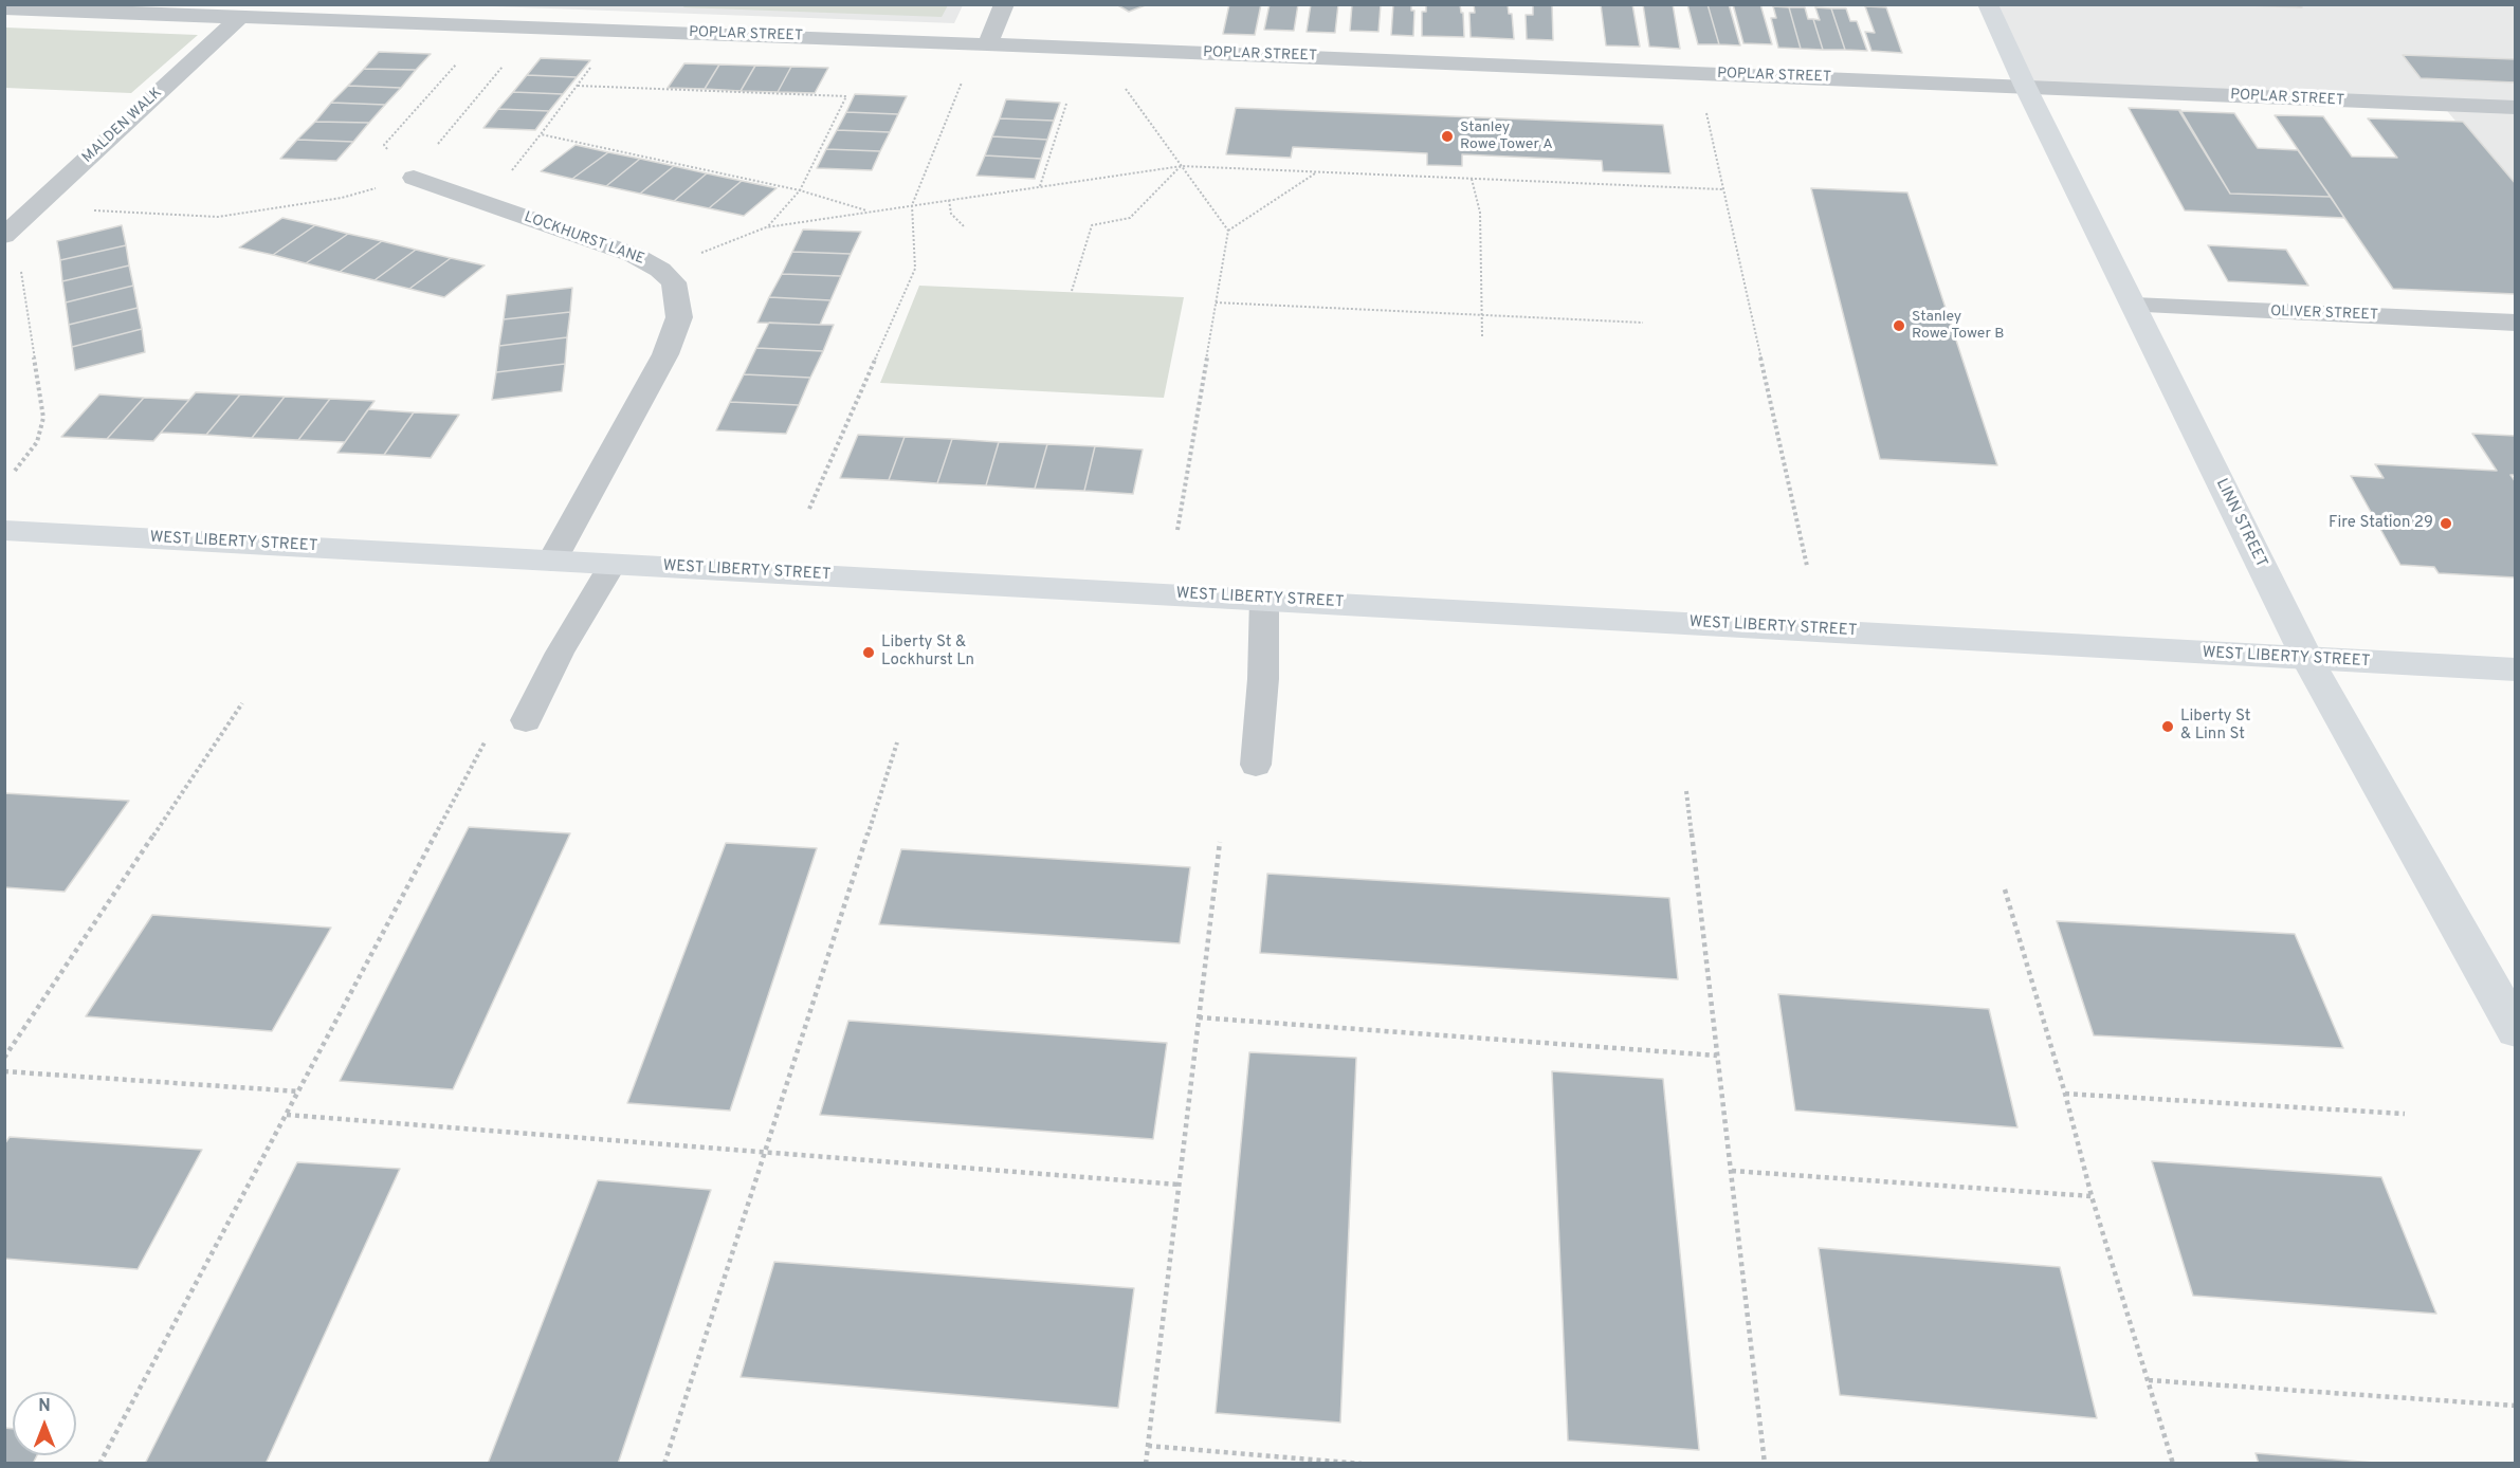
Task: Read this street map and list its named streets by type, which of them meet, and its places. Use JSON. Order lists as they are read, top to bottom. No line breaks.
{"streets":{"main road":["LINN STREET","WEST LIBERTY STREET"],"street":["POPLAR STREET","MALDEN WALK","LOCKHURST LANE","OLIVER STREET"]},"crossings":[["POPLAR STREET","MALDEN WALK"],["POPLAR STREET","LINN STREET"],["LOCKHURST LANE","WEST LIBERTY STREET"],["OLIVER STREET","LINN STREET"],["LINN STREET","WEST LIBERTY STREET"]],"places":["Stanley Rowe Tower A","Stanley Rowe Tower B","Fire Station 29","Liberty St & Lockhurst Ln","Liberty St & Linn St"],"north":"top"}
